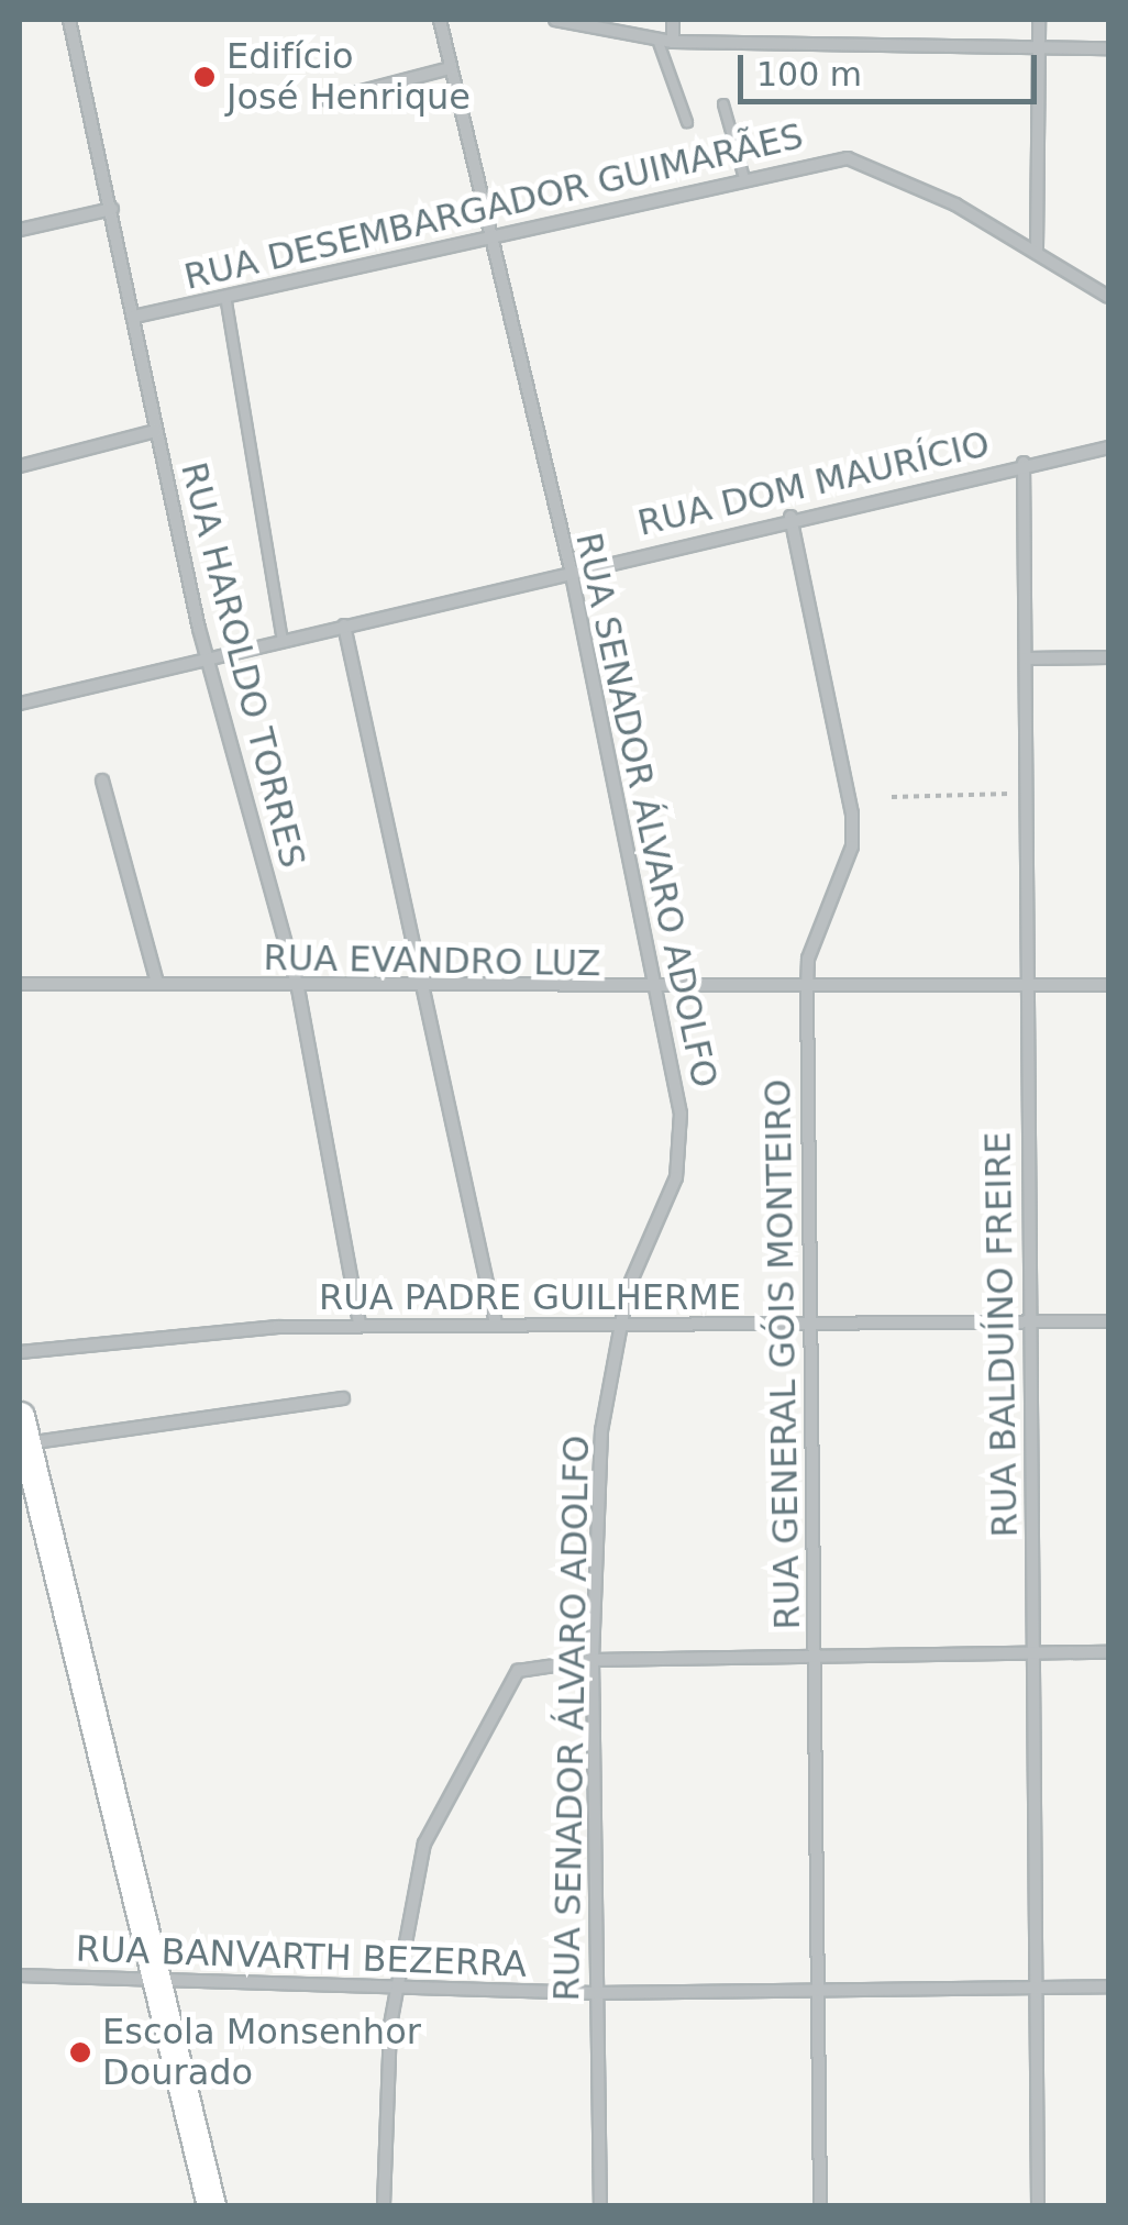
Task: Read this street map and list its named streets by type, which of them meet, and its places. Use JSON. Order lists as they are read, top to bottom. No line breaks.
{"streets":{"street":["RUA DESEMBARGADOR GUIMARÃES","RUA DOM MAURÍCIO","RUA HAROLDO TORRES","RUA SENADOR ÁLVARO ADOLFO","RUA EVANDRO LUZ","RUA PADRE GUILHERME","RUA BALDUÍNO FREIRE","RUA GENERAL GÓIS MONTEIRO","RUA BANVARTH BEZERRA"]},"crossings":[["RUA DESEMBARGADOR GUIMARÃES","RUA HAROLDO TORRES"],["RUA DESEMBARGADOR GUIMARÃES","RUA SENADOR ÁLVARO ADOLFO"],["RUA DOM MAURÍCIO","RUA HAROLDO TORRES"],["RUA DOM MAURÍCIO","RUA SENADOR ÁLVARO ADOLFO"],["RUA DOM MAURÍCIO","RUA BALDUÍNO FREIRE"],["RUA DOM MAURÍCIO","RUA GENERAL GÓIS MONTEIRO"],["RUA HAROLDO TORRES","RUA EVANDRO LUZ"],["RUA HAROLDO TORRES","RUA PADRE GUILHERME"],["RUA SENADOR ÁLVARO ADOLFO","RUA EVANDRO LUZ"],["RUA SENADOR ÁLVARO ADOLFO","RUA PADRE GUILHERME"],["RUA SENADOR ÁLVARO ADOLFO","RUA BANVARTH BEZERRA"],["RUA EVANDRO LUZ","RUA BALDUÍNO FREIRE"],["RUA EVANDRO LUZ","RUA GENERAL GÓIS MONTEIRO"],["RUA PADRE GUILHERME","RUA BALDUÍNO FREIRE"],["RUA PADRE GUILHERME","RUA GENERAL GÓIS MONTEIRO"],["RUA BALDUÍNO FREIRE","RUA BANVARTH BEZERRA"],["RUA GENERAL GÓIS MONTEIRO","RUA BANVARTH BEZERRA"]],"places":["Edifício José Henrique","Escola Monsenhor Dourado"],"scale_bar":"100 m"}
